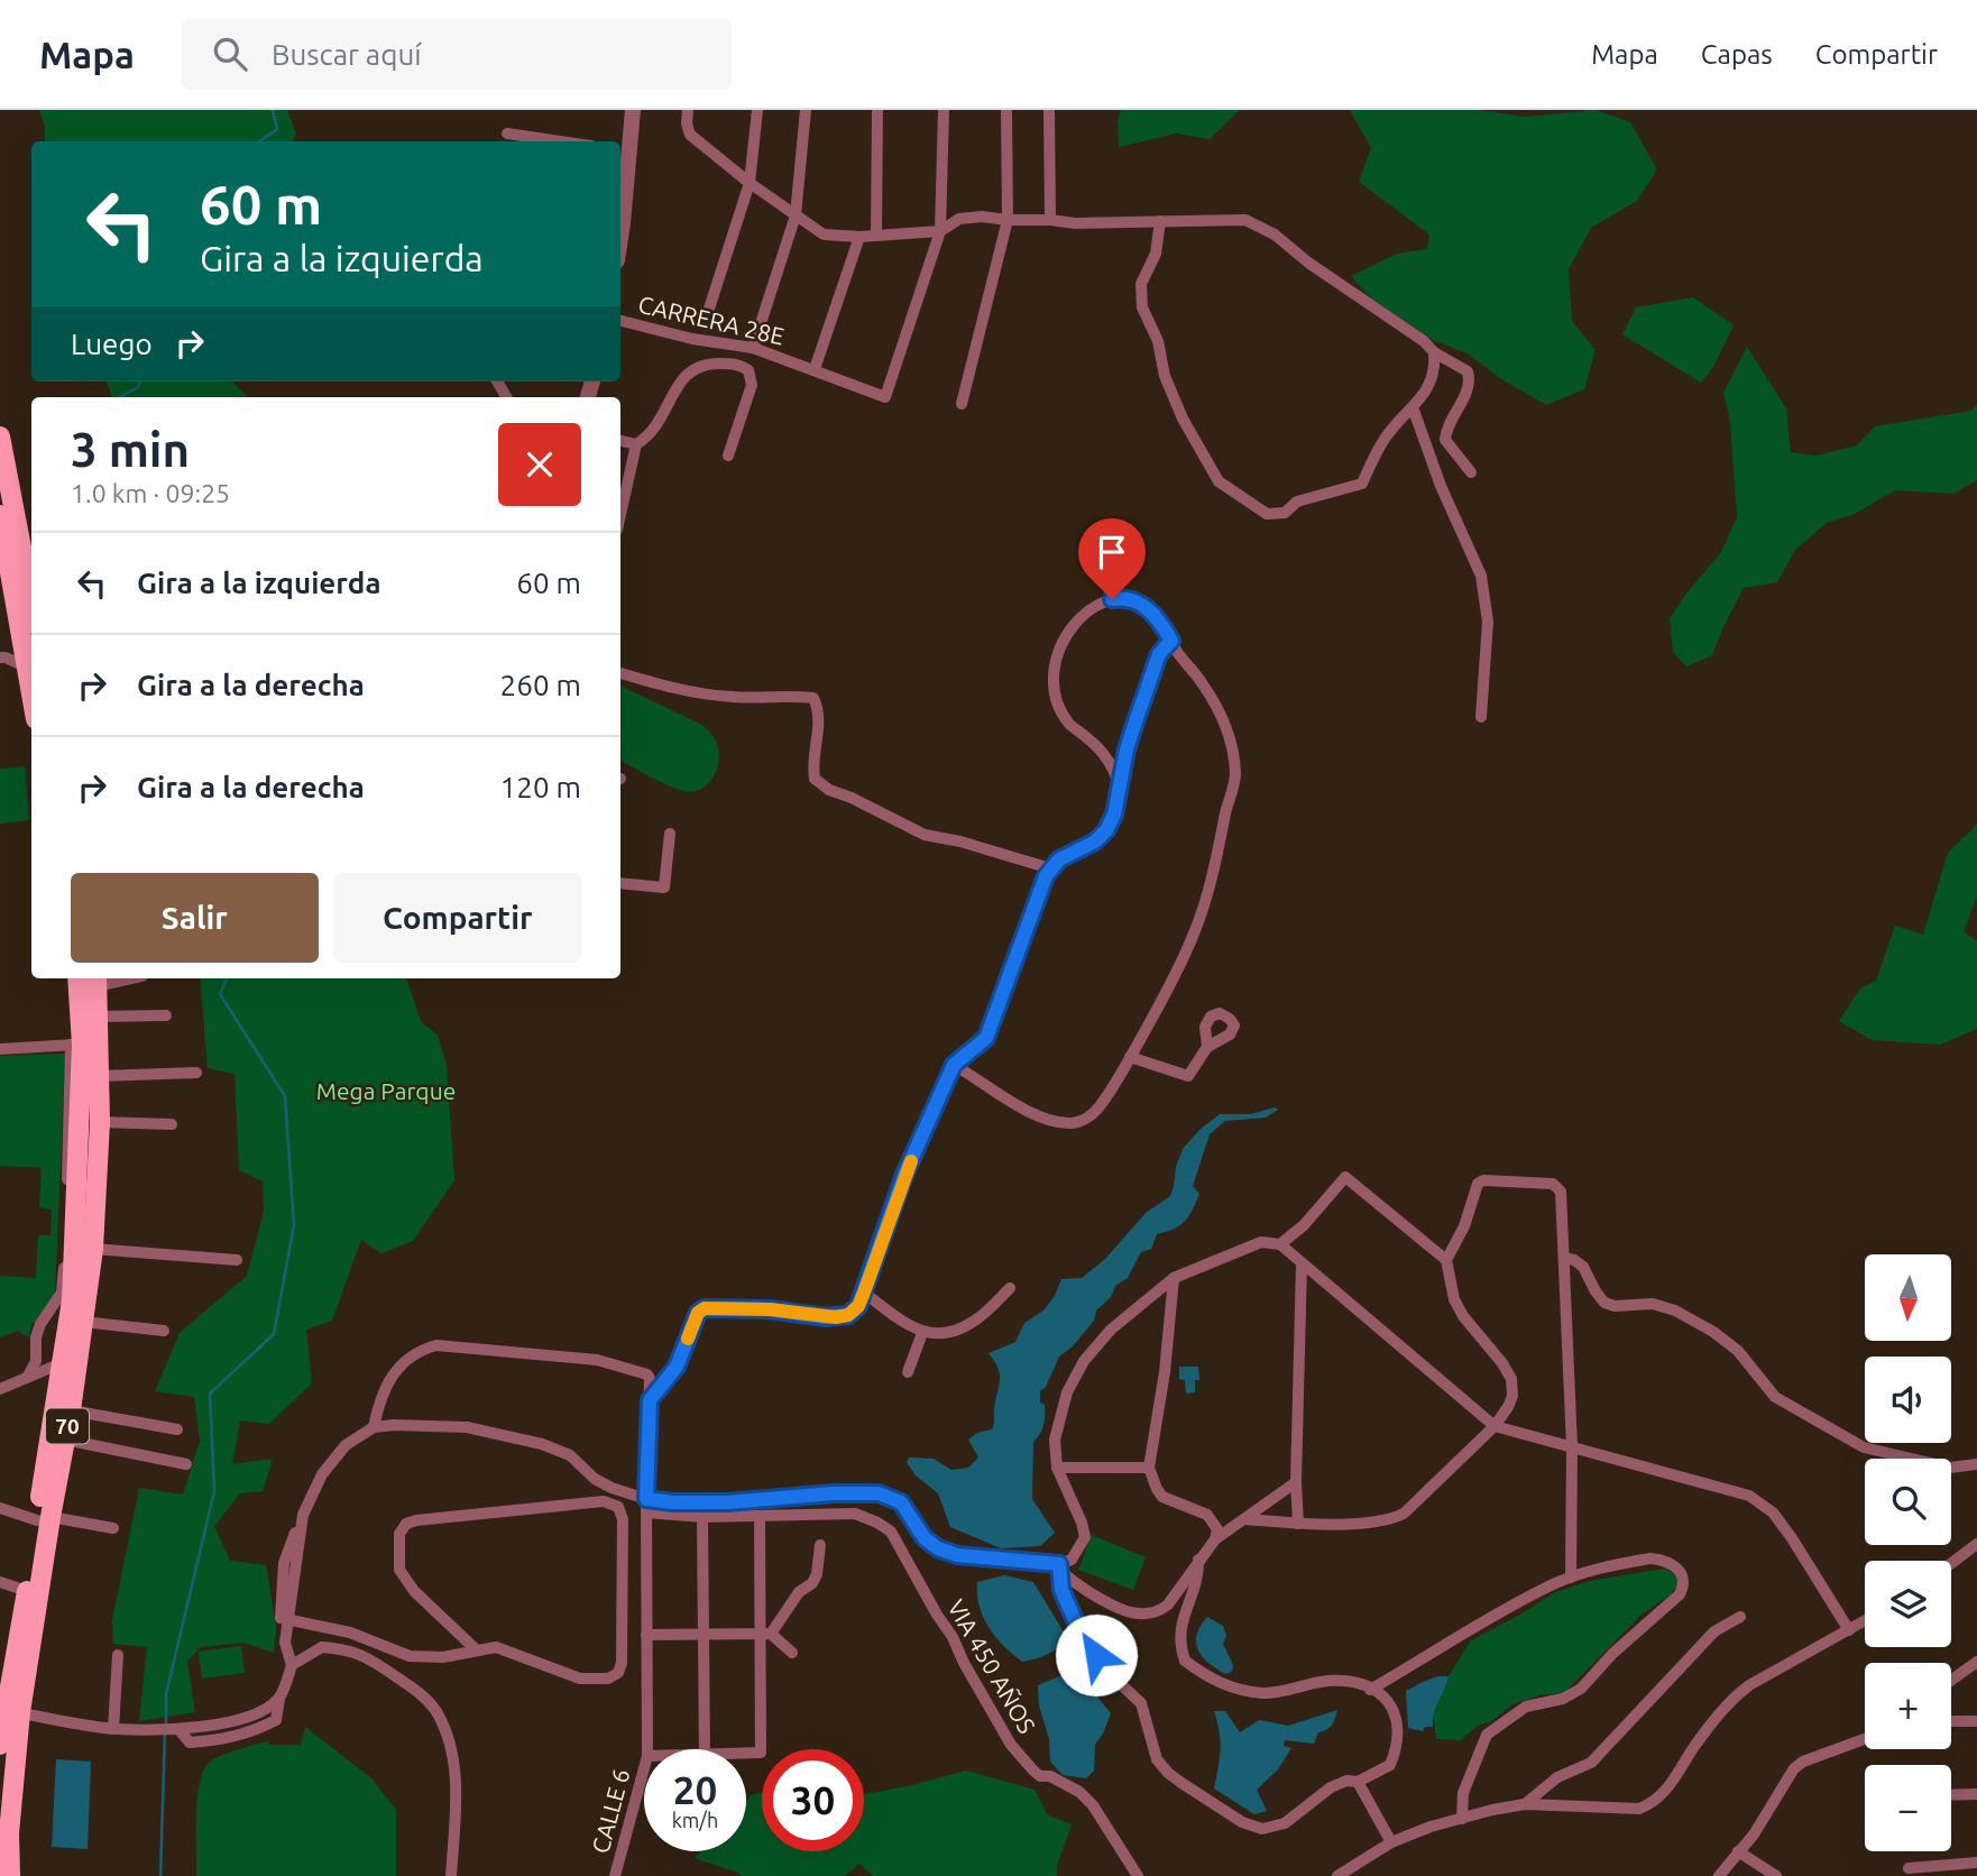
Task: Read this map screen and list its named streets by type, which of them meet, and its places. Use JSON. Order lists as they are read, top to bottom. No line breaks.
{"streets":{"main road":["70"],"street":["CARRERA 28E","VIA 450 AÑOS","CALLE 6"]},"crossings":[["VIA 450 AÑOS","CALLE 6"]],"parks":["Mega Parque"],"north":"bottom","page":{"header":"Mapa","search":"Buscar aquí","nav":["Mapa","Capas","Compartir"],"turn":["60 m","Gira a la izquierda"],"then":"Luego","heading":["3 min","1.0 km · 09:25"],"list":[{"name":"Gira a la izquierda","value":"60 m"},{"name":"Gira a la derecha","value":"260 m"},{"name":"Gira a la derecha","value":"120 m"}],"buttons":["Salir","Compartir"],"map_buttons":["+","−"],"speed":"20 km/h","limit":"30"}}
